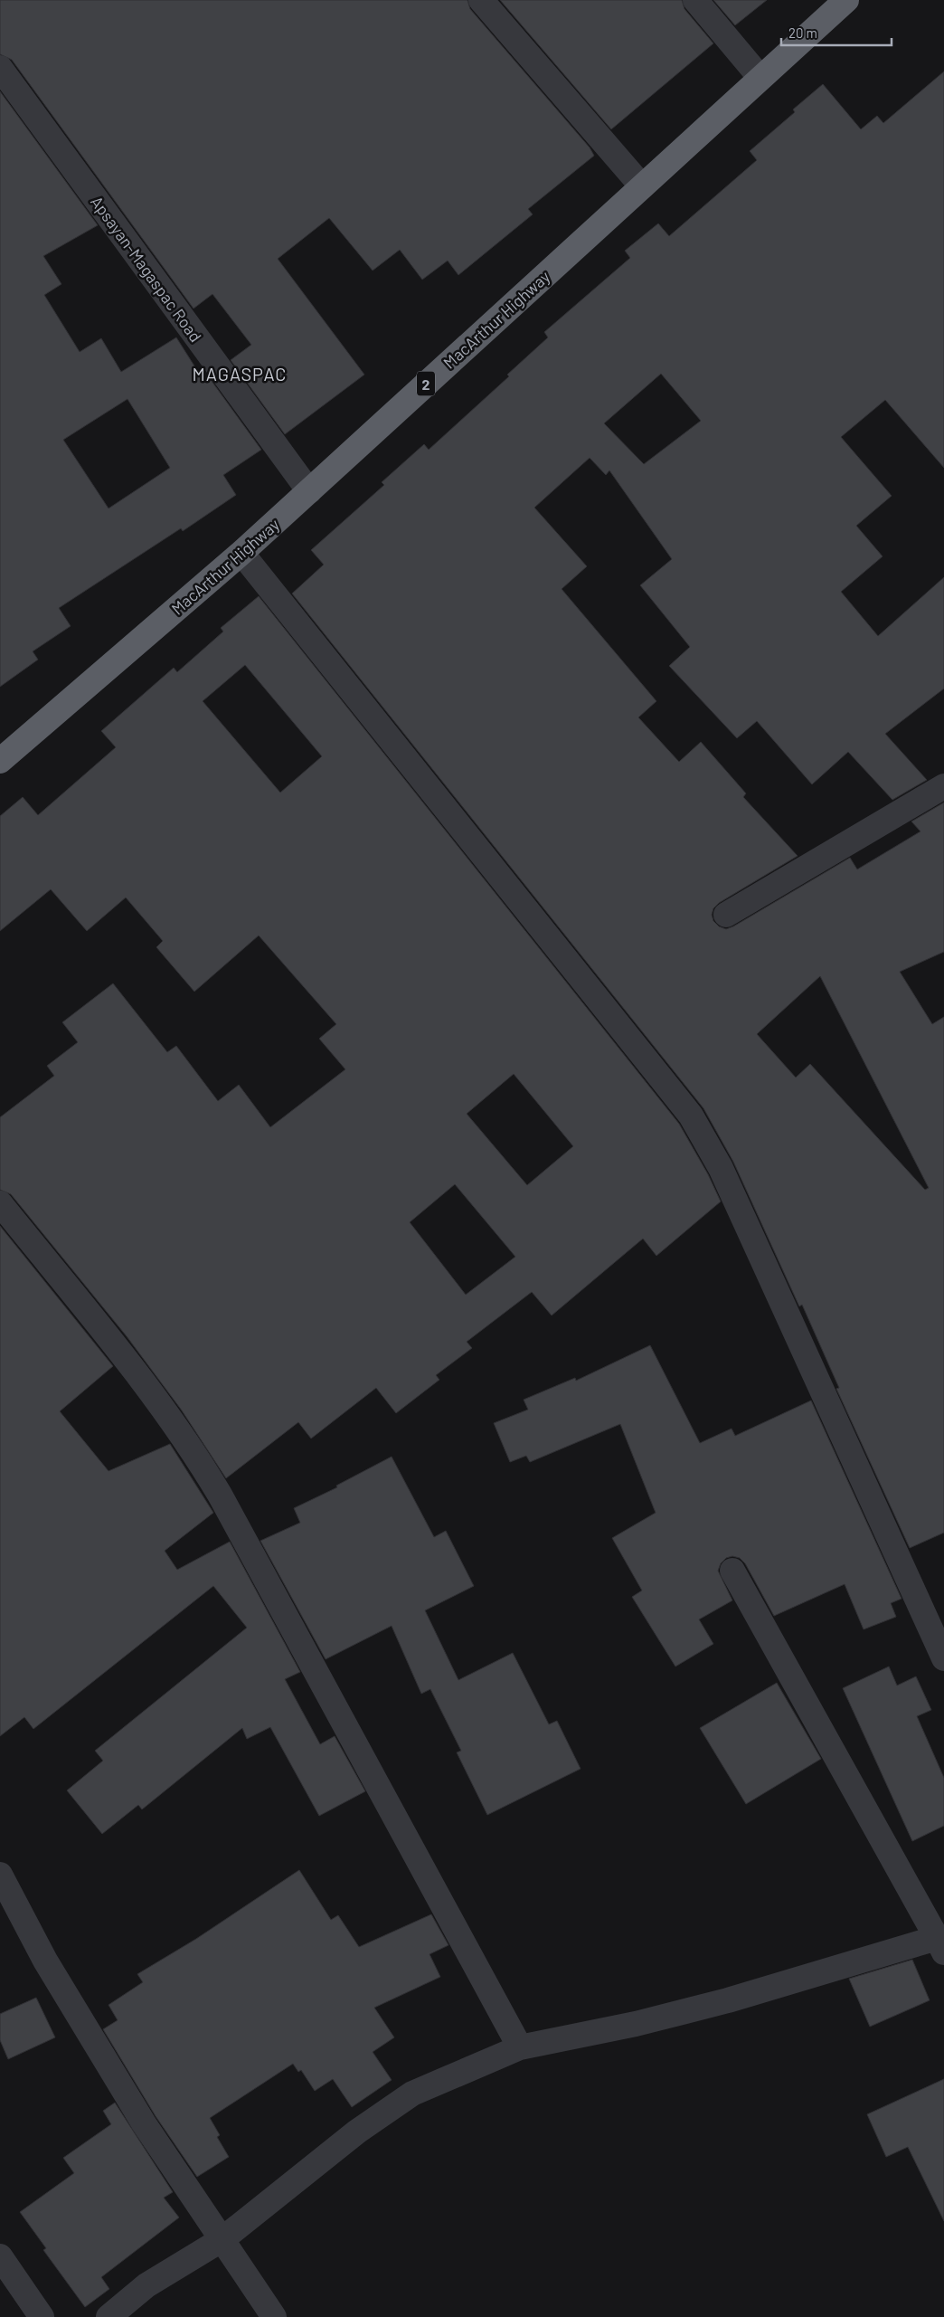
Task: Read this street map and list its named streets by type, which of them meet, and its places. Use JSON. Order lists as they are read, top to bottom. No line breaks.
{"streets":{"highway":["MacArthur Highway","2"],"street":["Apsayan-Magaspac Road"]},"crossings":[["Apsayan-Magaspac Road","MacArthur Highway"]],"districts":["MAGASPAC"],"scale_bar":"20 m"}
